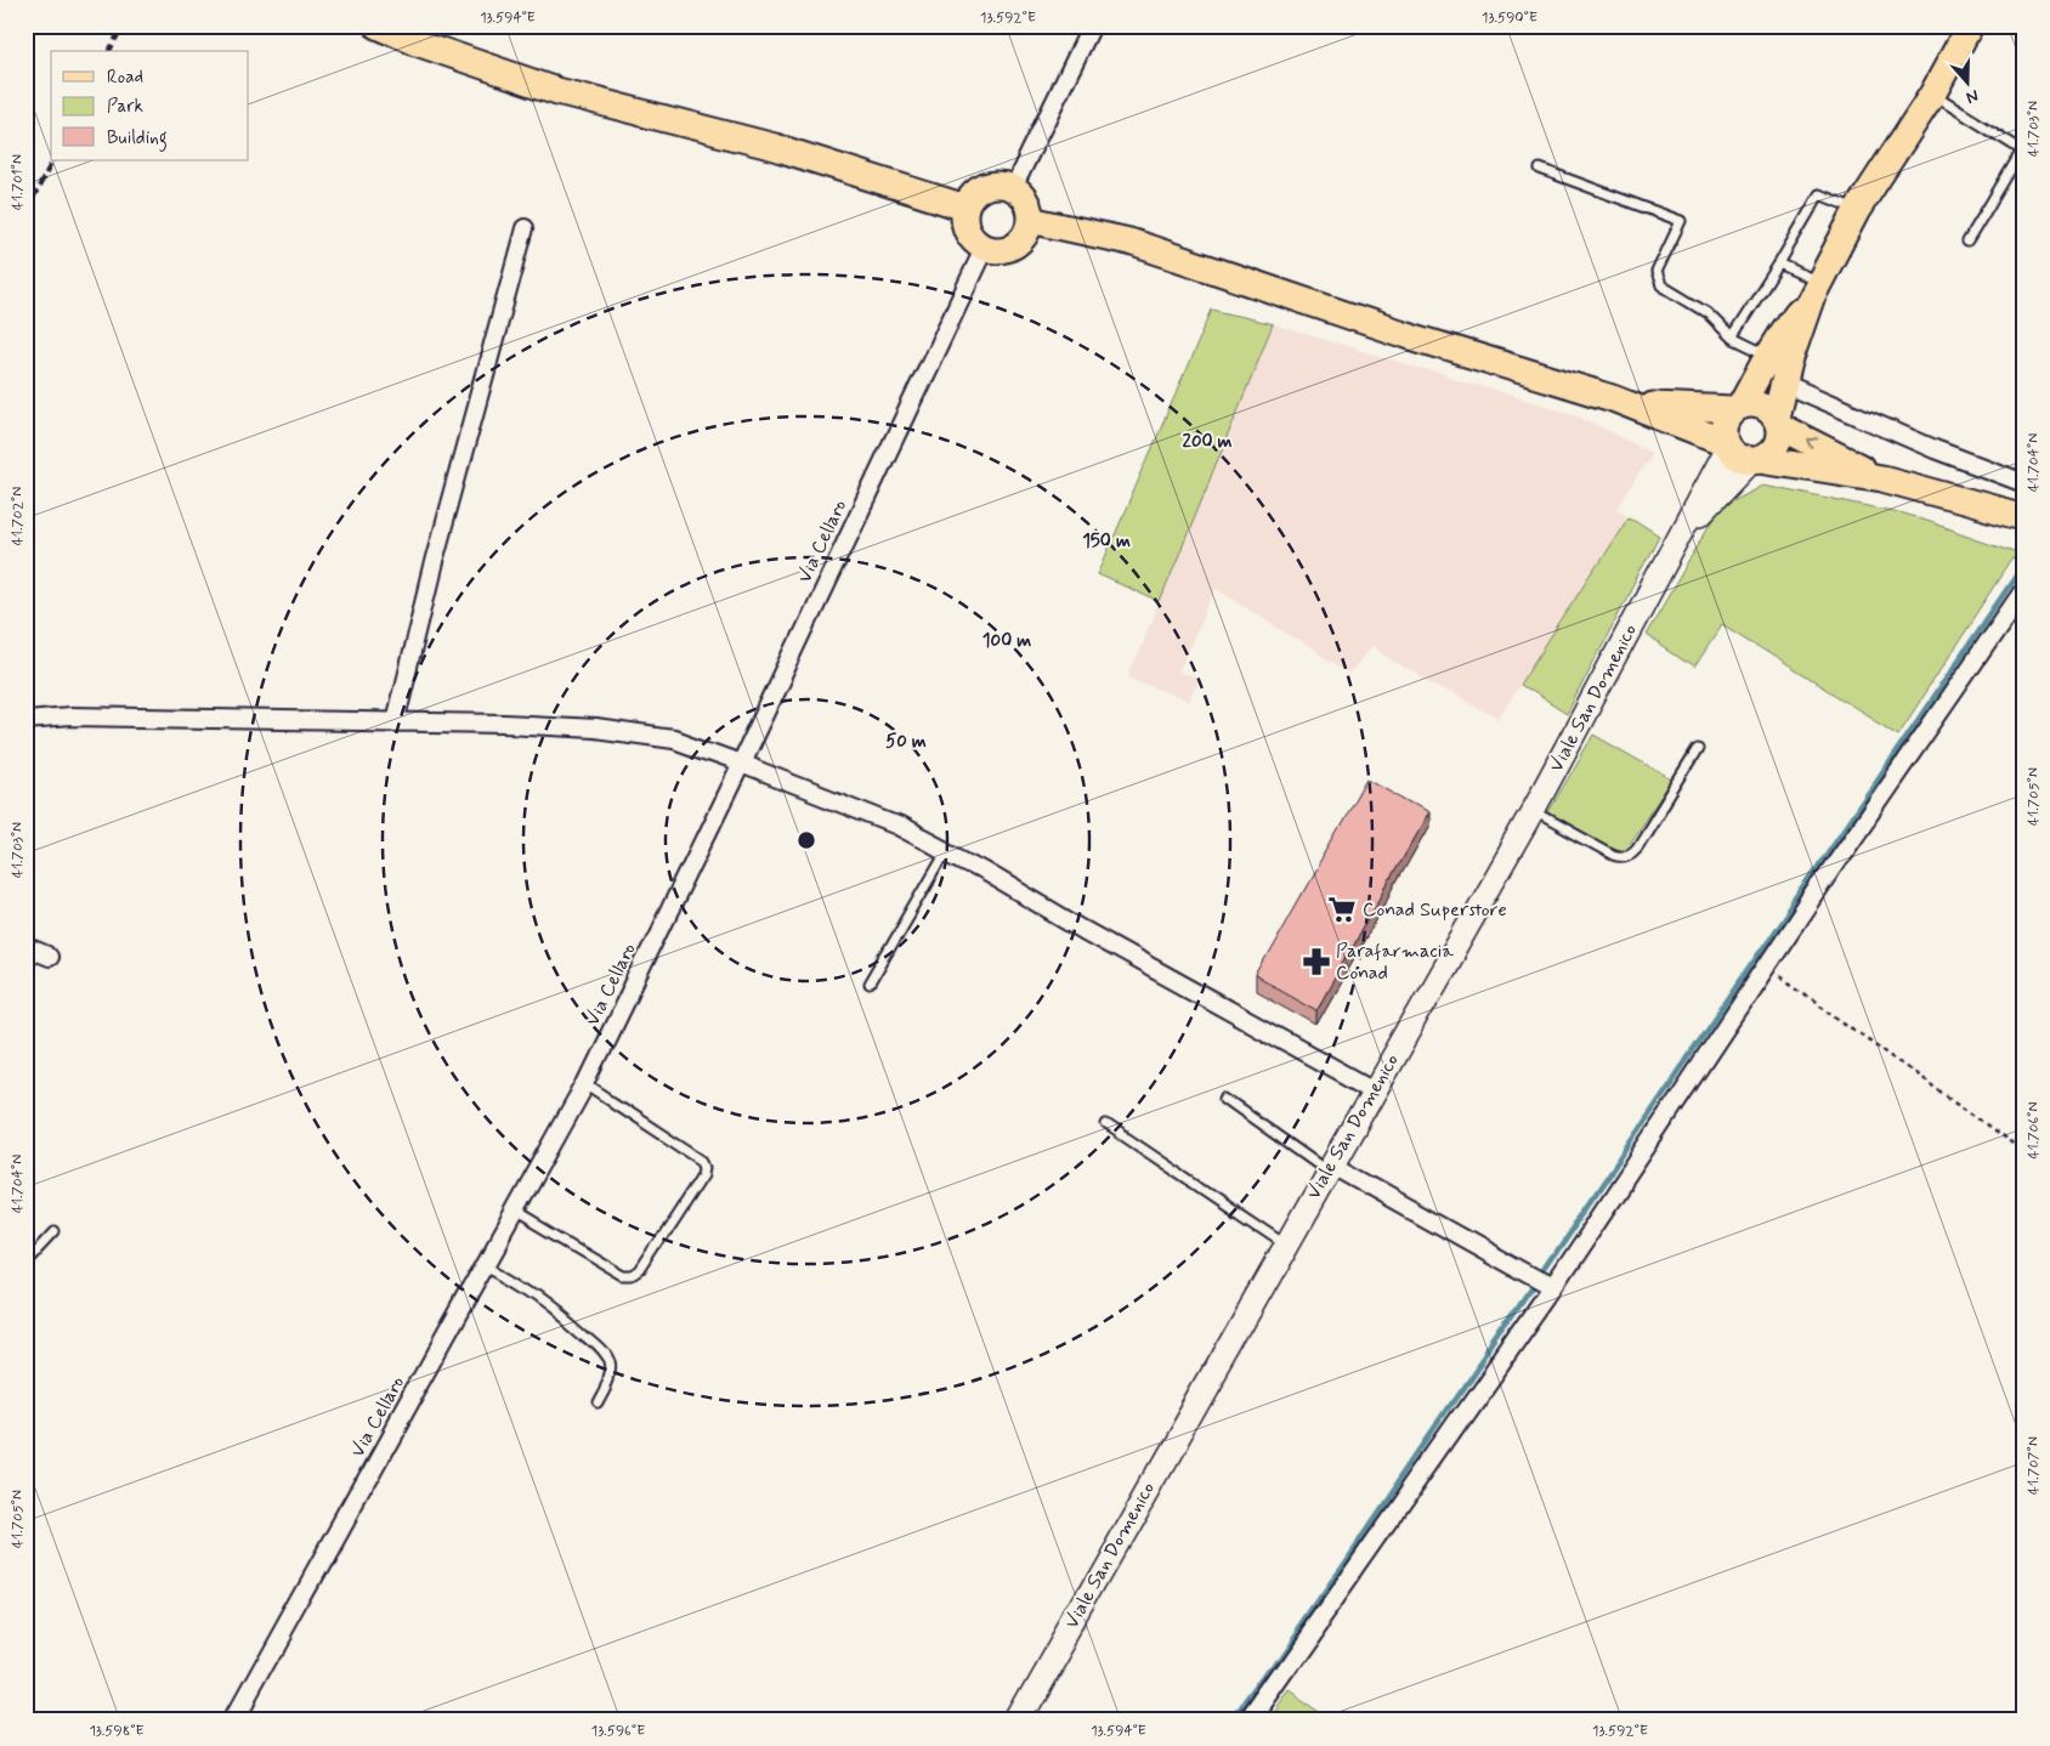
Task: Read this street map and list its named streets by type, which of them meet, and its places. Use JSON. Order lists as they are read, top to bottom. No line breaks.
{"streets":{"main road":["Viale San Domenico"],"street":["Via Cellaro"]},"places":{"supermarket":["Conad Superstore"],"pharmacy":["Parafarmacia Conad"]},"legend":["Road","Park","Building"],"north":"bottom","coordinates":["13.594°E","13.592°E","13.590°E","41.703°N","41.701°N","41.704°N","41.702°N","41.705°N","41.706°N","41.707°N","13.598°E","13.596°E"],"rings":["200 m","150 m","100 m","50 m"]}
